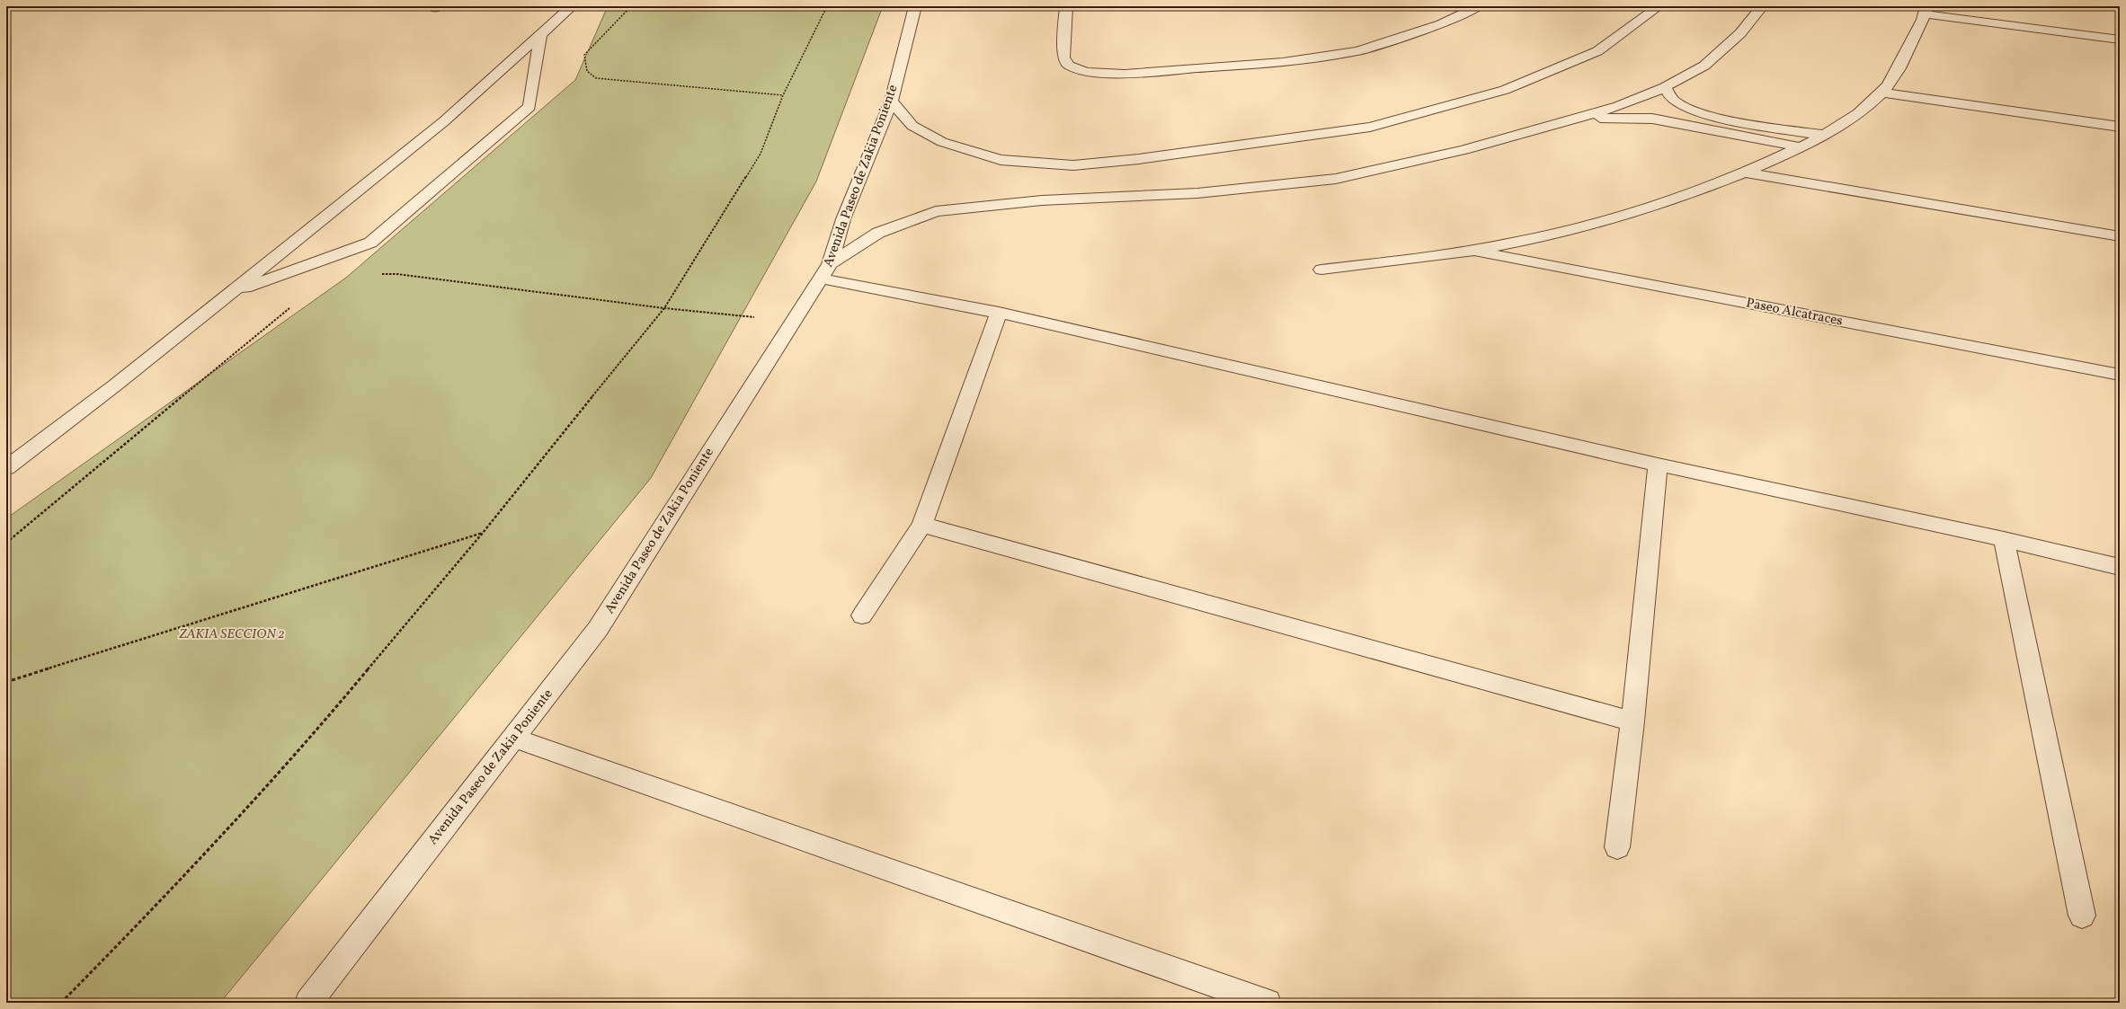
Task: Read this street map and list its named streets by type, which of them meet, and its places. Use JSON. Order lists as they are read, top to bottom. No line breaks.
{"streets":{"street":["Avenida Paseo de Zakia Poniente","Paseo Alcatraces"]},"parks":["ZAKIA SECCION 2"]}
